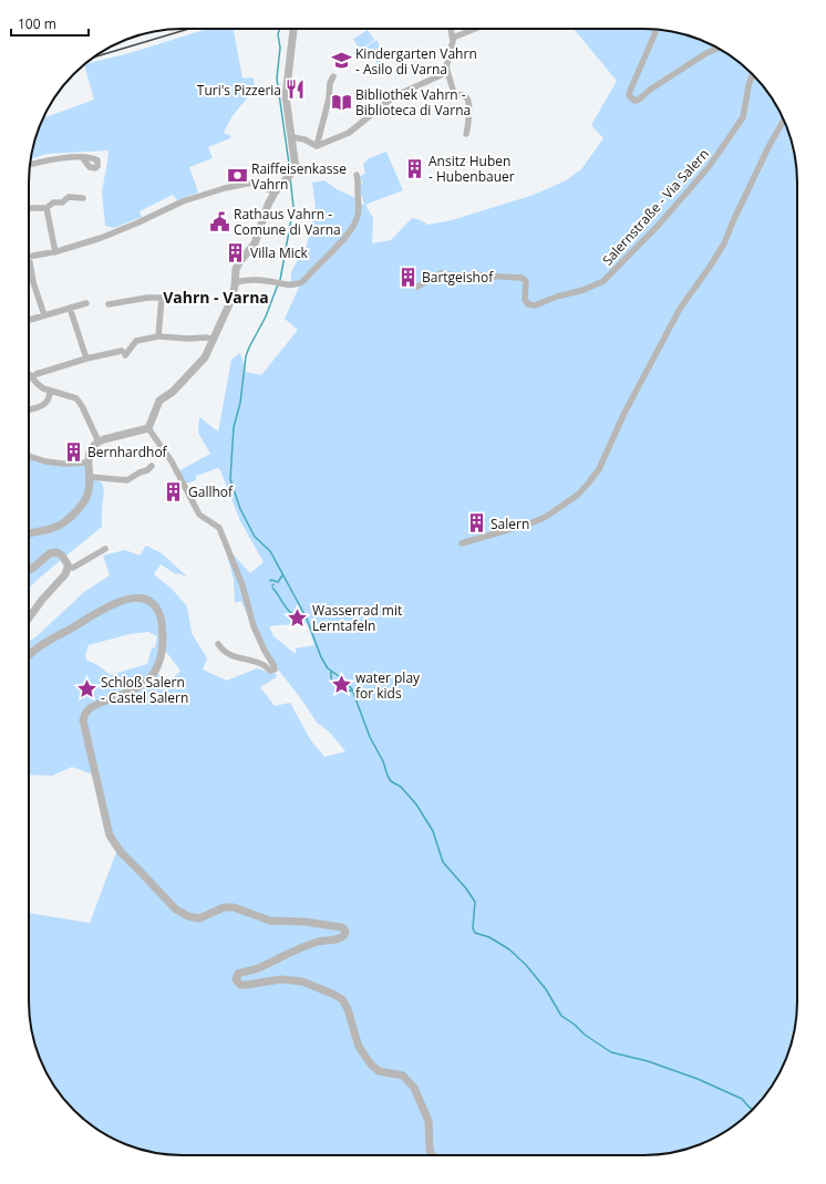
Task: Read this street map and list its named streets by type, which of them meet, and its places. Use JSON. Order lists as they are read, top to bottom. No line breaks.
{"streets":{"street":["Salernstraße - Via Salern"]},"districts":["Vahrn - Varna"],"places":{"school or university":["Kindergarten Vahrn - Asilo di Varna"],"restaurant":["Turi's Pizzeria"],"library":["Bibliothek Vahrn - Biblioteca di Varna"],"building":["Ansitz Huben - Hubenbauer","Villa Mick","Bartgeishof","Bernhardhof","Gallhof","Salern"],"bank":["Raiffeisenkasse Vahrn"],"public building":["Rathaus Vahrn - Comune di Varna"],"place":["Wasserrad mit Lerntafeln","water play for kids","Schloß Salern - Castel Salern"]},"scale_bar":"100 m"}
